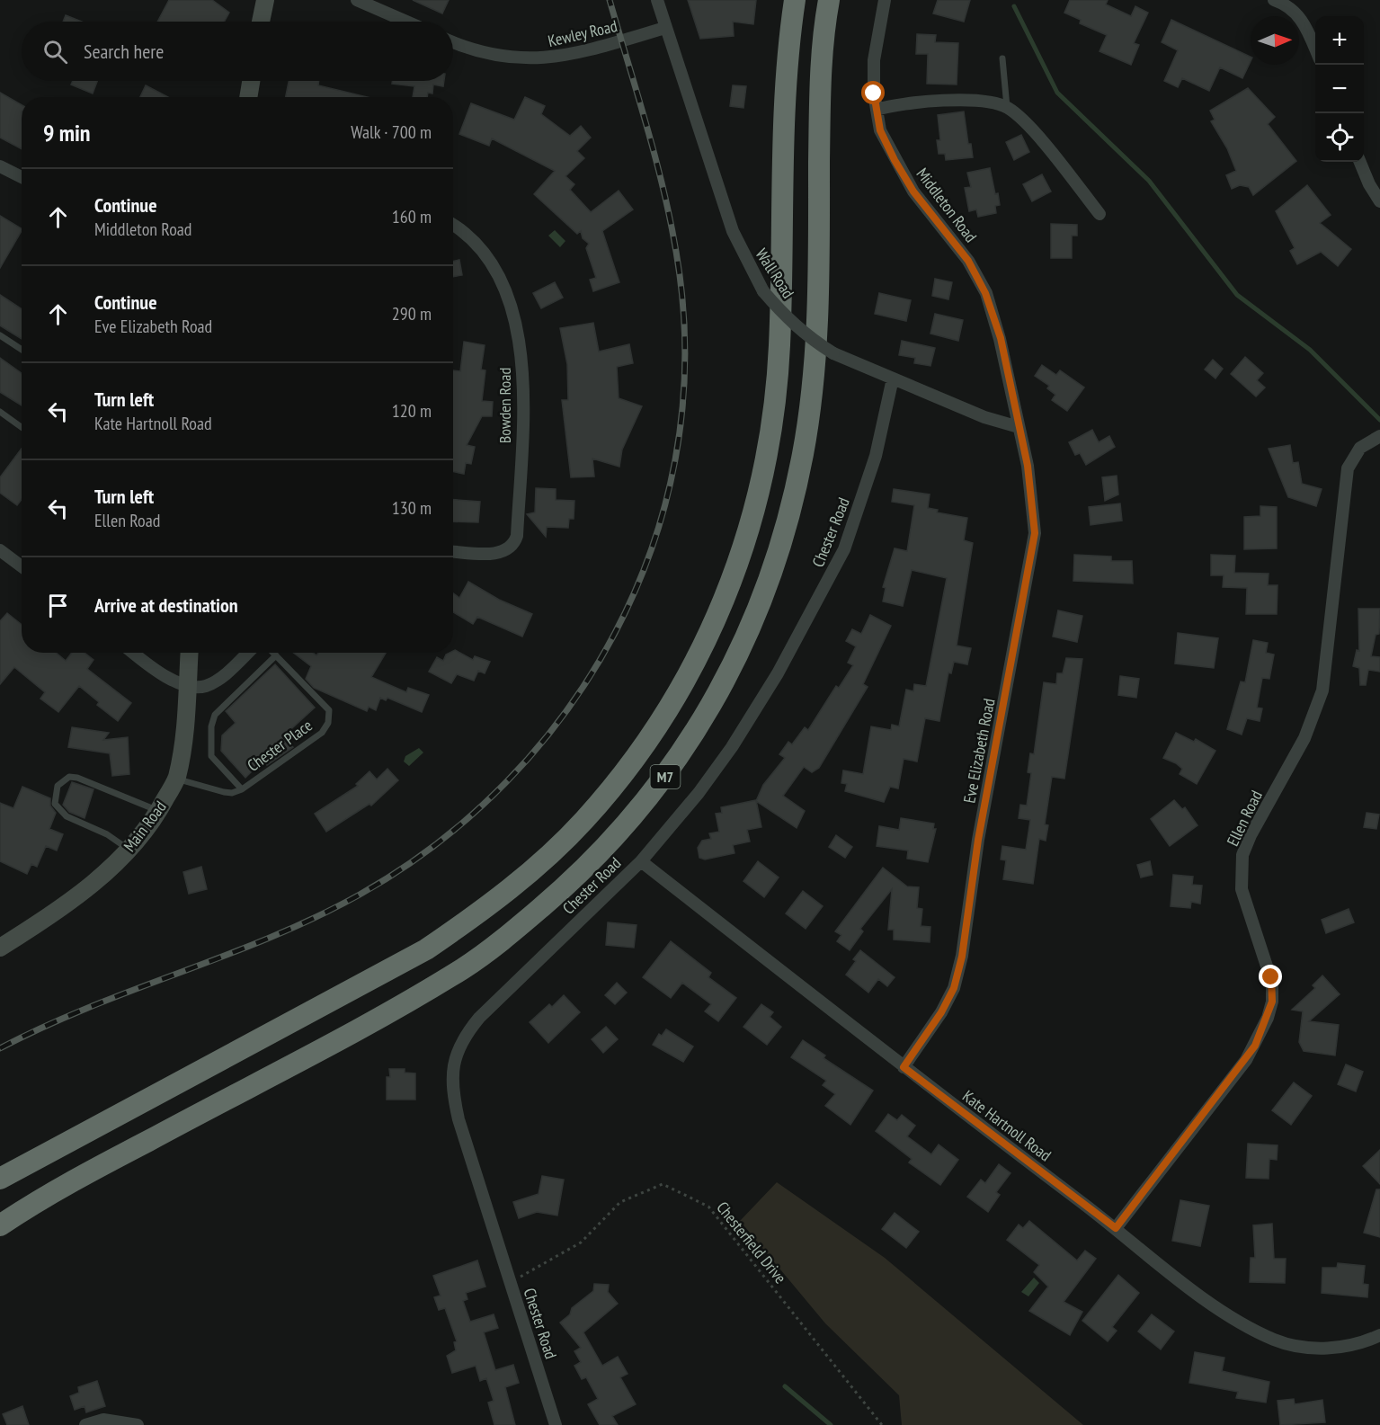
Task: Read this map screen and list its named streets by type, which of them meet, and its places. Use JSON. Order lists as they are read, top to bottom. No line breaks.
{"streets":{"highway":["M7"],"main road":["Main Road"],"street":["Kewley Road","Middleton Road","Wall Road","Bowden Road","Chester Road","Eve Elizabeth Road","Ellen Road","Kate Hartnoll Road"],"lane":["Chester Place"],"path":["Chesterfield Drive"]},"crossings":[["Kewley Road","Wall Road"],["Middleton Road","Wall Road"],["Middleton Road","Eve Elizabeth Road"],["Wall Road","Chester Road"],["Wall Road","Eve Elizabeth Road"],["Chester Road","Kate Hartnoll Road"],["Chester Road","Chesterfield Drive"],["Chester Place","Main Road"],["Eve Elizabeth Road","Kate Hartnoll Road"],["Ellen Road","Kate Hartnoll Road"]],"north":"right","page":{"map_buttons":["+","−"],"search":"Search here","heading":["9 min","Walk · 700 m"],"list":[["Continue","Middleton Road","160 m"],["Continue","Eve Elizabeth Road","290 m"],["Turn left","Kate Hartnoll Road","120 m"],["Turn left","Ellen Road","130 m"],"Arrive at destination"]}}
